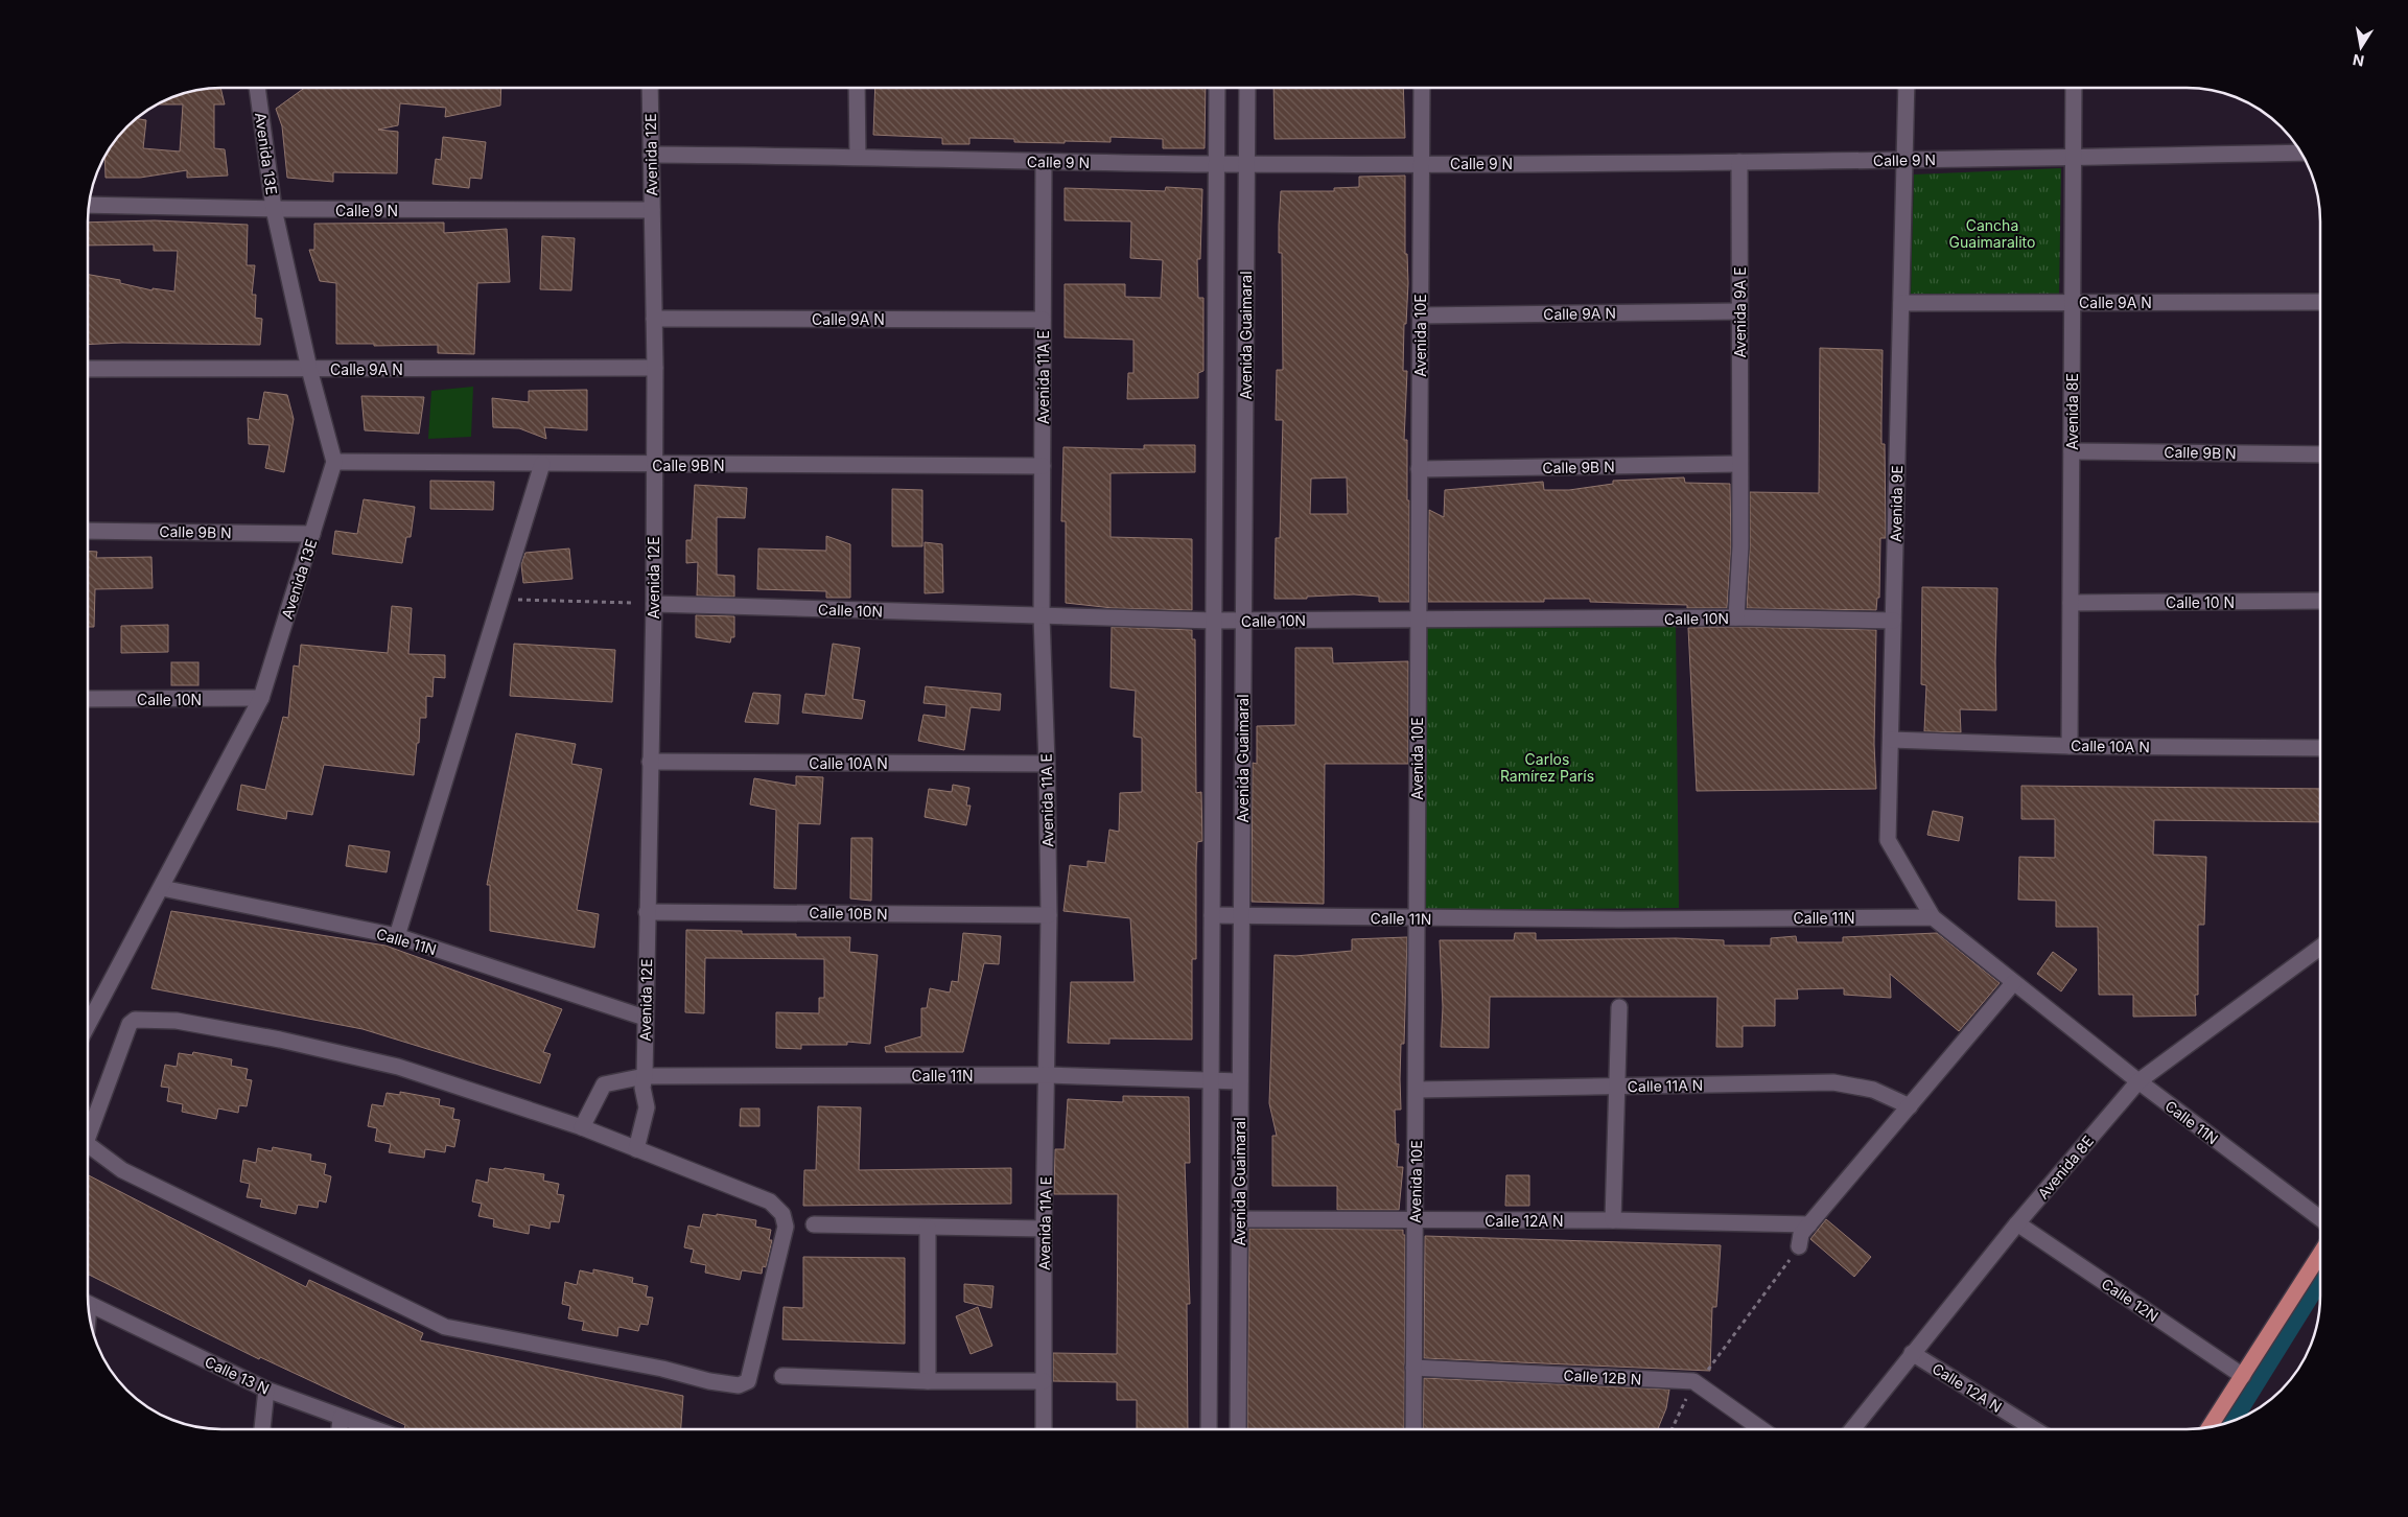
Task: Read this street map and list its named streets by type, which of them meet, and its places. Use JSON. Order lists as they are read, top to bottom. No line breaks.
{"streets":{"street":["Avenida 13E","Avenida 12E","Calle 9 N","Calle 9A N","Avenida 9A E","Avenida Guaimaral","Avenida 10E","Avenida 11A E","Avenida 8E","Calle 9B N","Avenida 9E","Calle 10 N","Calle 10N","Calle 10A N","Calle 10B N","Calle 11N","Calle 11A N","Calle 12A N","Calle 12N","Calle 13 N","Calle 12B N"]},"crossings":[["Avenida 13E","Calle 9 N"],["Avenida 13E","Calle 9A N"],["Avenida 13E","Calle 9B N"],["Avenida 13E","Calle 10N"],["Avenida 13E","Calle 11N"],["Avenida 12E","Calle 9 N"],["Avenida 12E","Calle 9A N"],["Avenida 12E","Calle 9B N"],["Avenida 12E","Calle 10N"],["Avenida 12E","Calle 10A N"],["Avenida 12E","Calle 10B N"],["Avenida 12E","Calle 11N"],["Calle 9 N","Avenida 9A E"],["Calle 9 N","Avenida Guaimaral"],["Calle 9 N","Avenida 10E"],["Calle 9 N","Avenida 11A E"],["Calle 9 N","Avenida 8E"],["Calle 9 N","Avenida 9E"],["Calle 9A N","Avenida 9A E"],["Calle 9A N","Avenida 10E"],["Calle 9A N","Avenida 11A E"],["Calle 9A N","Avenida 8E"],["Calle 9A N","Avenida 9E"],["Avenida 9A E","Calle 9B N"],["Avenida 9A E","Calle 10N"],["Avenida Guaimaral","Calle 10N"],["Avenida Guaimaral","Calle 11N"],["Avenida Guaimaral","Calle 12A N"],["Avenida 10E","Calle 9B N"],["Avenida 10E","Calle 10N"],["Avenida 10E","Calle 11N"],["Avenida 10E","Calle 11A N"],["Avenida 10E","Calle 12A N"],["Avenida 10E","Calle 12B N"],["Avenida 11A E","Calle 9B N"],["Avenida 11A E","Calle 10N"],["Avenida 11A E","Calle 10A N"],["Avenida 11A E","Calle 10B N"],["Avenida 11A E","Calle 11N"],["Avenida 8E","Calle 9B N"],["Avenida 8E","Calle 10 N"],["Avenida 8E","Calle 10A N"],["Avenida 8E","Calle 11N"],["Avenida 8E","Calle 12A N"],["Avenida 8E","Calle 12N"],["Avenida 9E","Calle 10N"],["Avenida 9E","Calle 10A N"],["Avenida 9E","Calle 11N"]],"parks":["Cancha Guaimaralito","Carlos Ramírez París"],"north":"bottom"}
